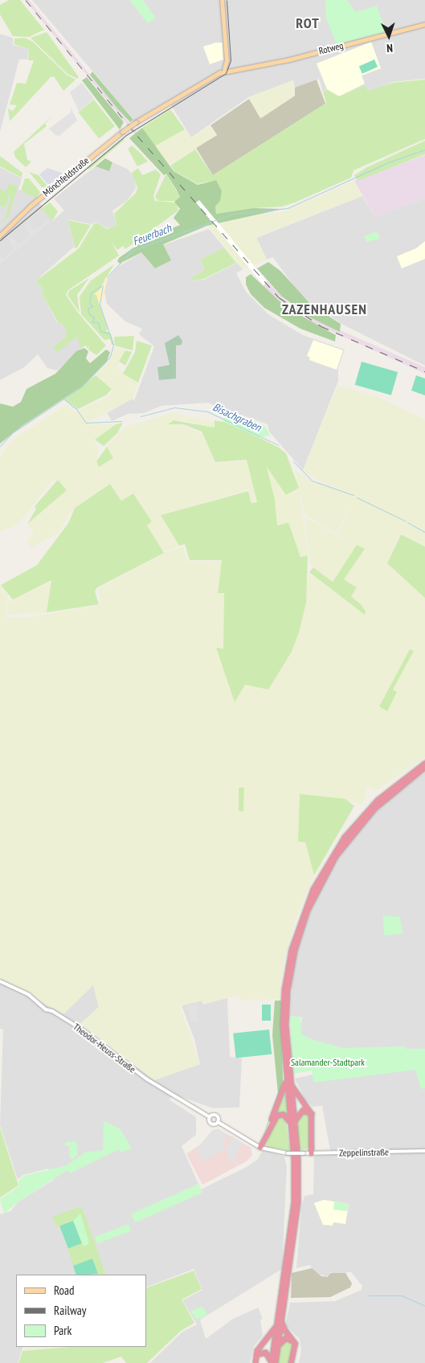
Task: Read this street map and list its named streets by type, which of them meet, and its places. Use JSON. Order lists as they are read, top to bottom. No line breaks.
{"streets":{"main road":["Rotweg","Mönchfeldstraße"],"street":["Theodor-Heuss-Straße","Zeppelinstraße"]},"crossings":[["Rotweg","Mönchfeldstraße"],["Theodor-Heuss-Straße","Zeppelinstraße"]],"districts":["ROT","ZAZENHAUSEN"],"water":["Feuerbach","Bisachgraben"],"parks":["Salamander-Stadtpark"],"legend":["Road","Railway","Park"],"north":"bottom"}
